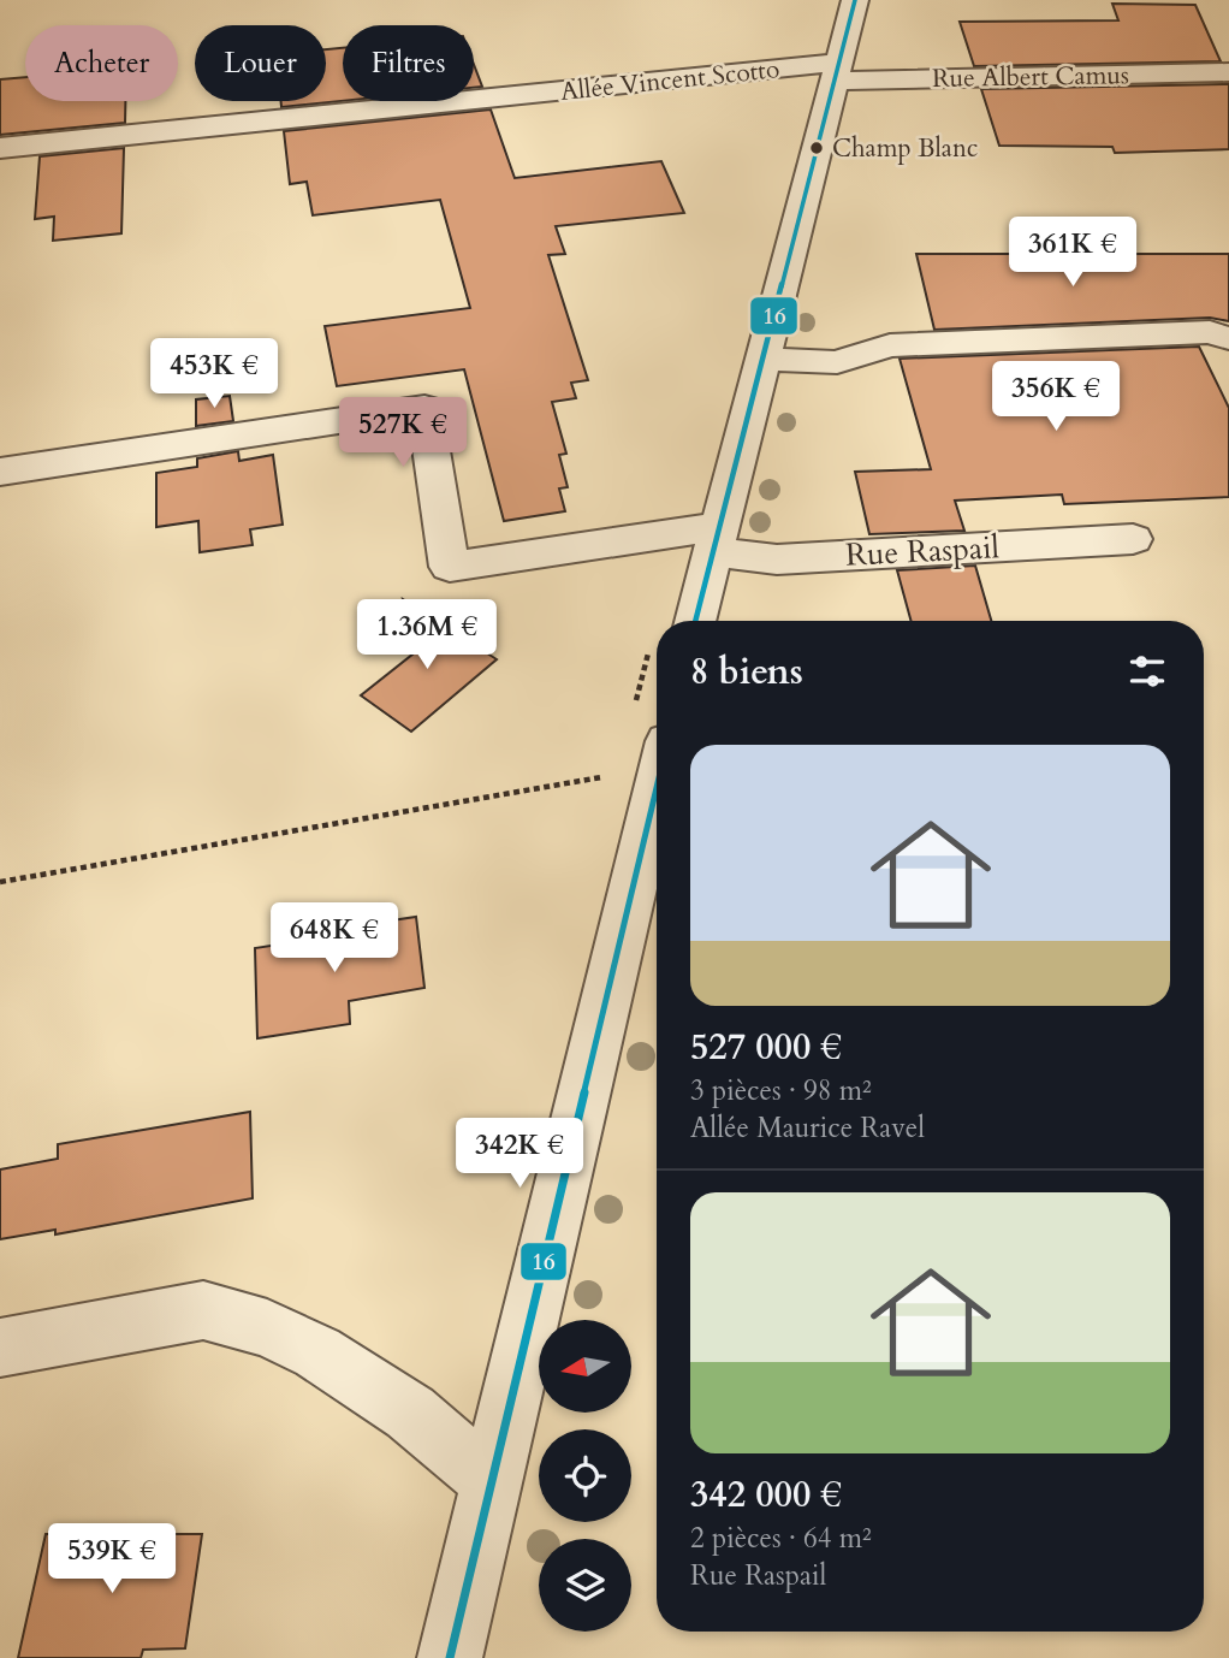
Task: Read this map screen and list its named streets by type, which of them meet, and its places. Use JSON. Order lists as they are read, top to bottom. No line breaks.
{"streets":{"street":["Rue Albert Camus","Allée Vincent Scotto","Rue Raspail"]},"crossings":[["Rue Albert Camus","Allée Vincent Scotto"]],"places":["Champ Blanc"],"lines":["transit line 16"],"north":"left","page":{"chip":["Acheter","Louer","Filtres"],"price":["361K €","453K €","356K €","527K €","1.36M €","648K €","342K €","539K €"],"heading":"8 biens","list":[{"name":"527 000 €","note":"3 pièces · 98 m² · Allée Maurice Ravel"},{"name":"342 000 €","note":"2 pièces · 64 m² · Rue Raspail"}]}}
